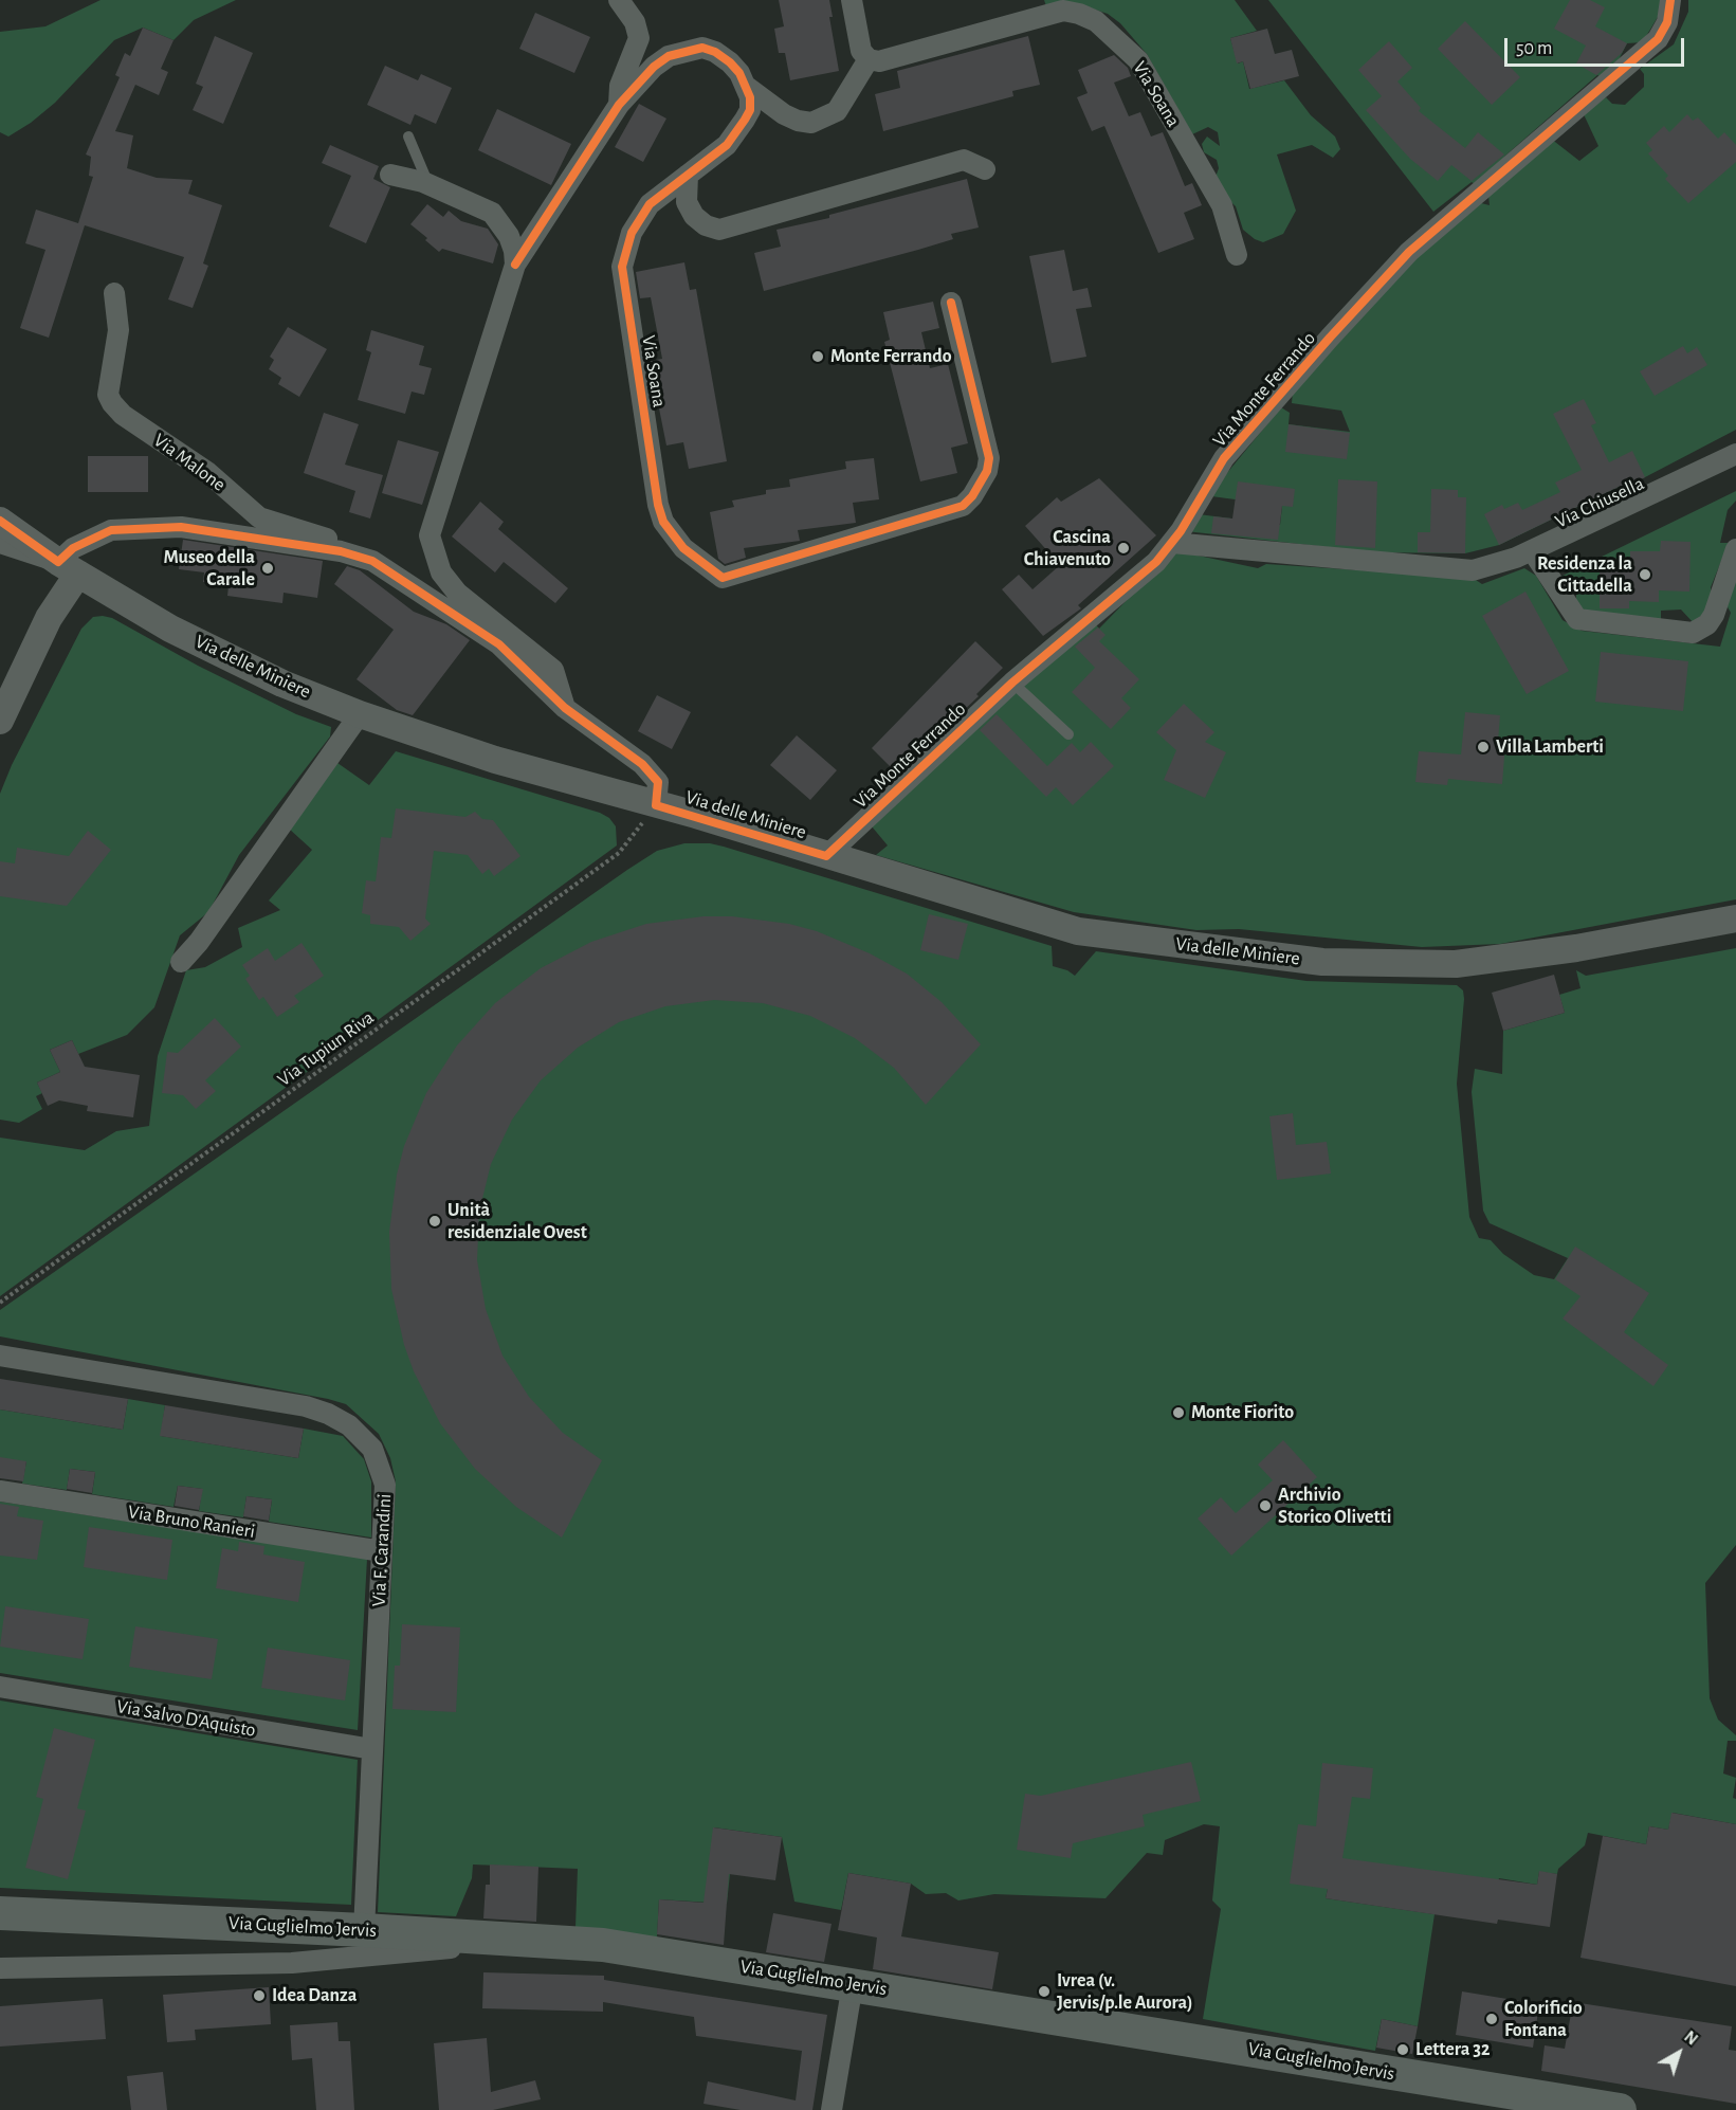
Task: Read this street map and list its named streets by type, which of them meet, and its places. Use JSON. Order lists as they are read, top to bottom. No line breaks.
{"streets":{"main road":["Via Guglielmo Jervis"],"street":["Via Soana","Via Monte Ferrando","Via Malone","Via Chiusella","Via delle Miniere","Via Bruno Ranieri","Via F. Carandini","Via Salvo D'Aquisto"],"path":["Via Tupiun Riva"]},"crossings":[["Via Monte Ferrando","Via Chiusella"],["Via Monte Ferrando","Via delle Miniere"],["Via delle Miniere","Via Tupiun Riva"],["Via Bruno Ranieri","Via F. Carandini"],["Via F. Carandini","Via Salvo D'Aquisto"],["Via F. Carandini","Via Guglielmo Jervis"]],"places":["Monte Ferrando","Cascina Chiavenuto","Museo della Carale","Residenza la Cittadella","Villa Lamberti","Unità residenziale Ovest","Monte Fiorito","Archivio Storico Olivetti","Ivrea (v. Jervis/p.le Aurora)","Idea Danza","Colorificio Fontana","Lettera 32"],"scale_bar":"50 m","north":"top right"}
